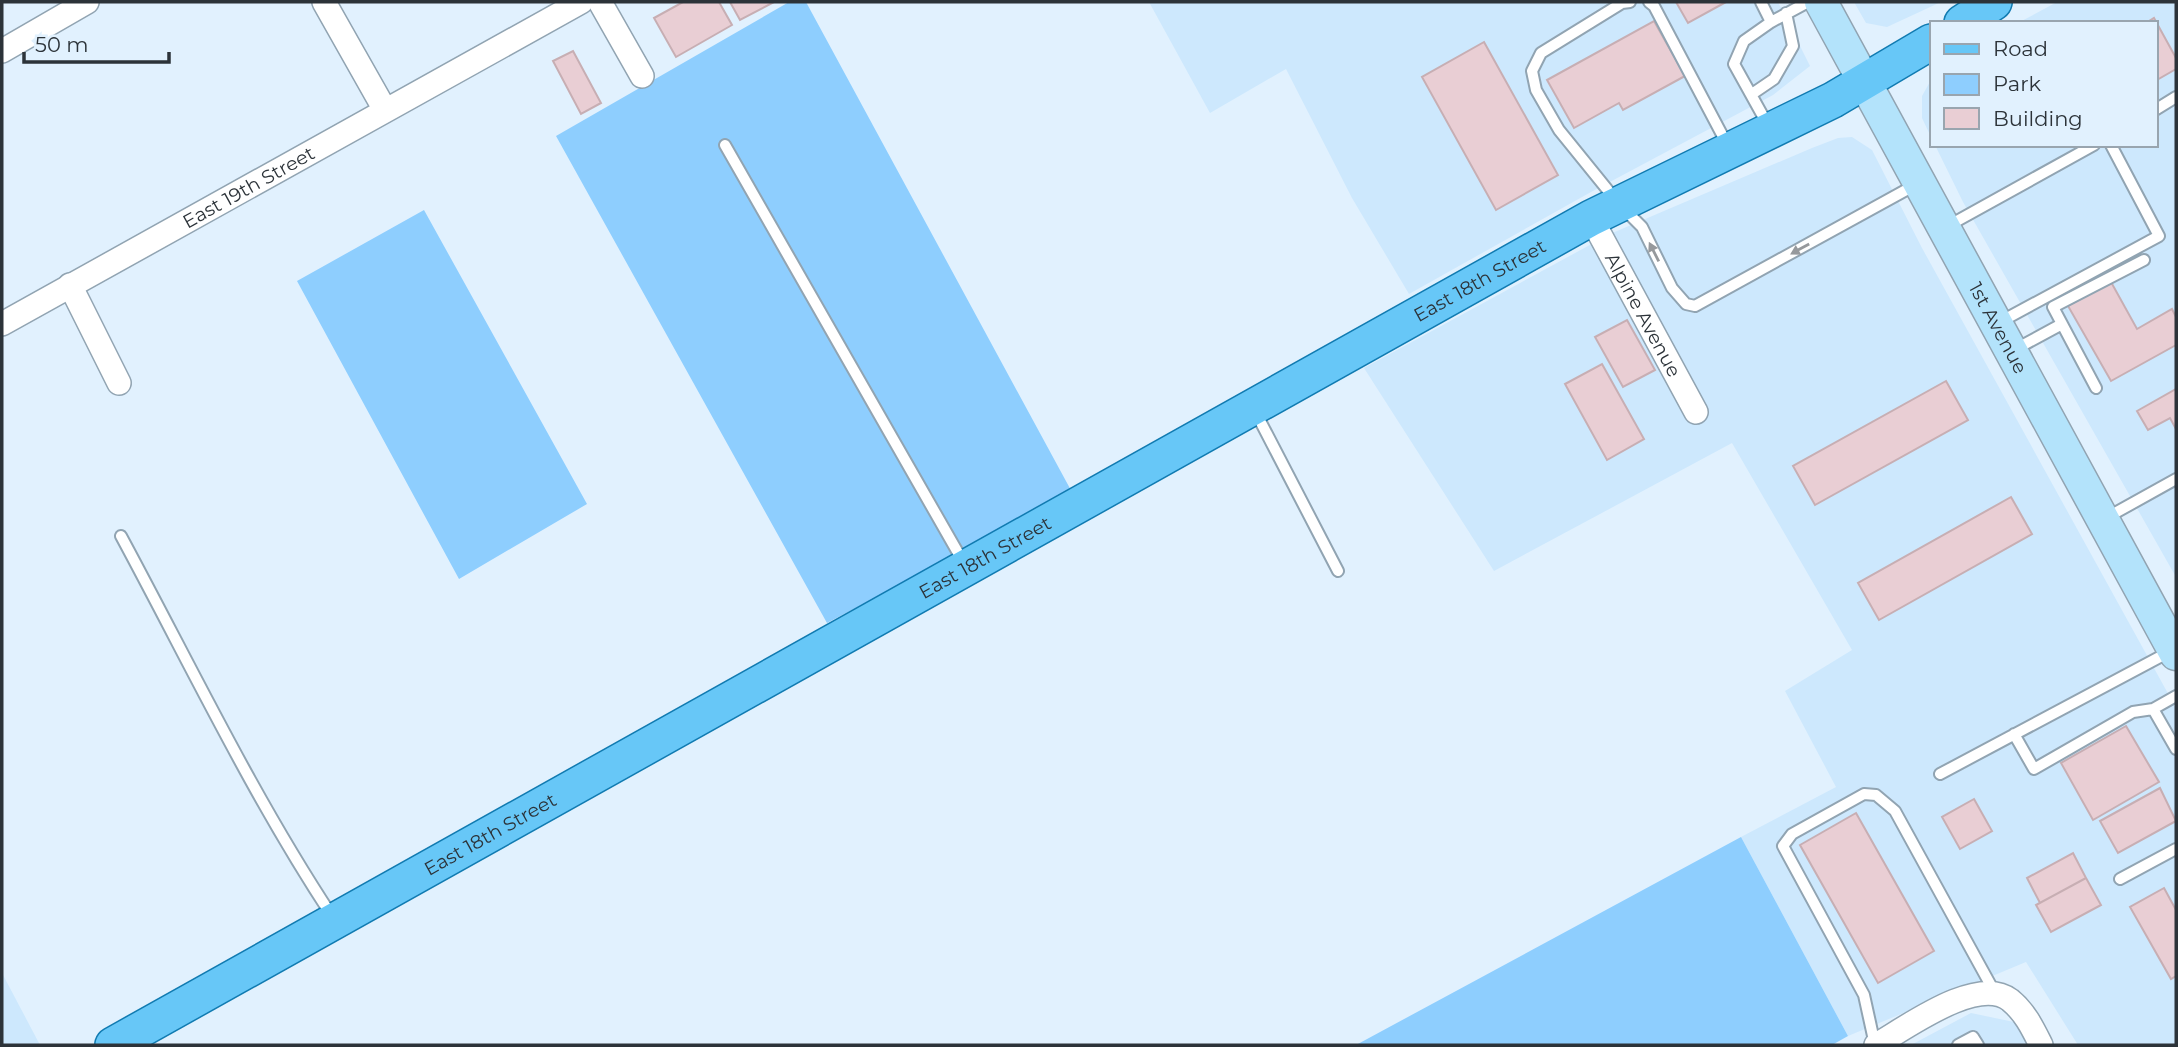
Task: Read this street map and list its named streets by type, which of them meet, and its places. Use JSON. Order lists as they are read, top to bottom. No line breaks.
{"streets":{"main road":["East 18th Street","1st Avenue"],"street":["East 19th Street","Alpine Avenue"]},"crossings":[["East 18th Street","Alpine Avenue"],["East 18th Street","1st Avenue"]],"legend":["Road","Park","Building"],"scale_bar":"50 m"}
